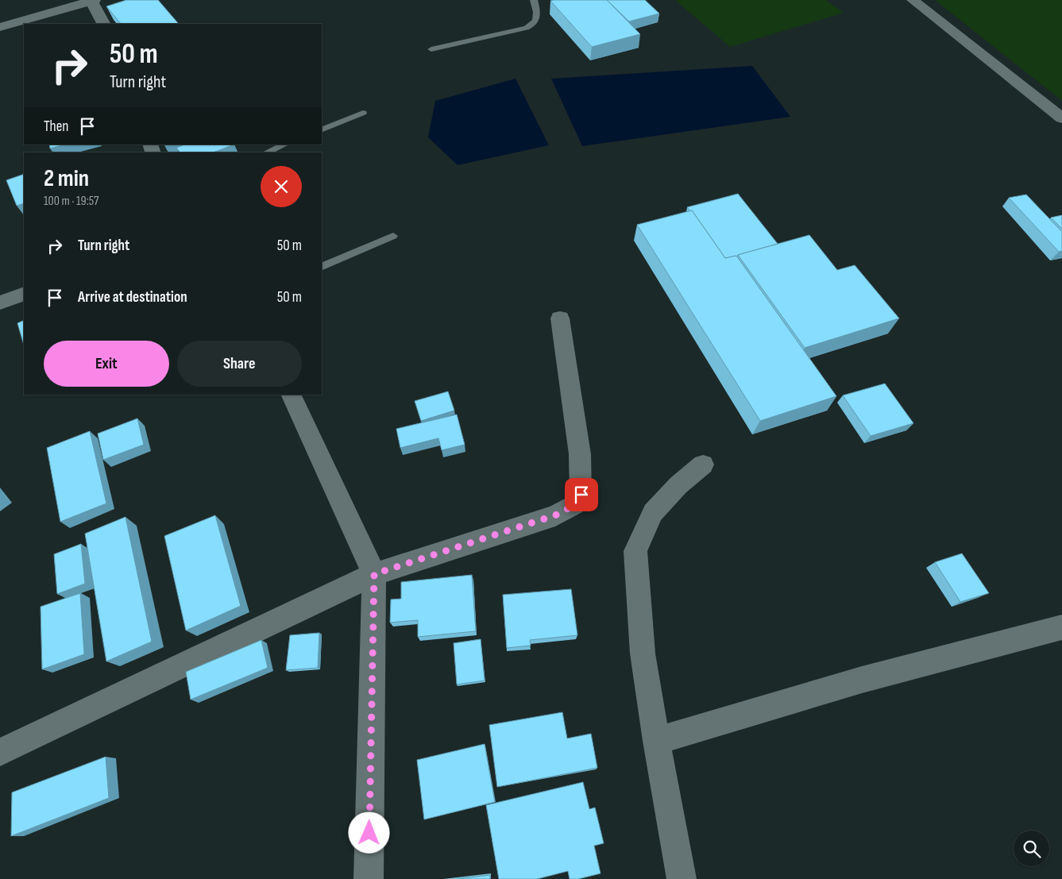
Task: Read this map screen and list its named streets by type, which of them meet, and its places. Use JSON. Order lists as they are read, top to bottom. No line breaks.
{"page":{"turn":["50 m","Turn right"],"then":"Then","heading":["2 min","100 m · 19:57"],"list":[{"name":"Turn right","value":"50 m"},{"name":"Arrive at destination","value":"50 m"}],"buttons":["Exit","Share"]}}
